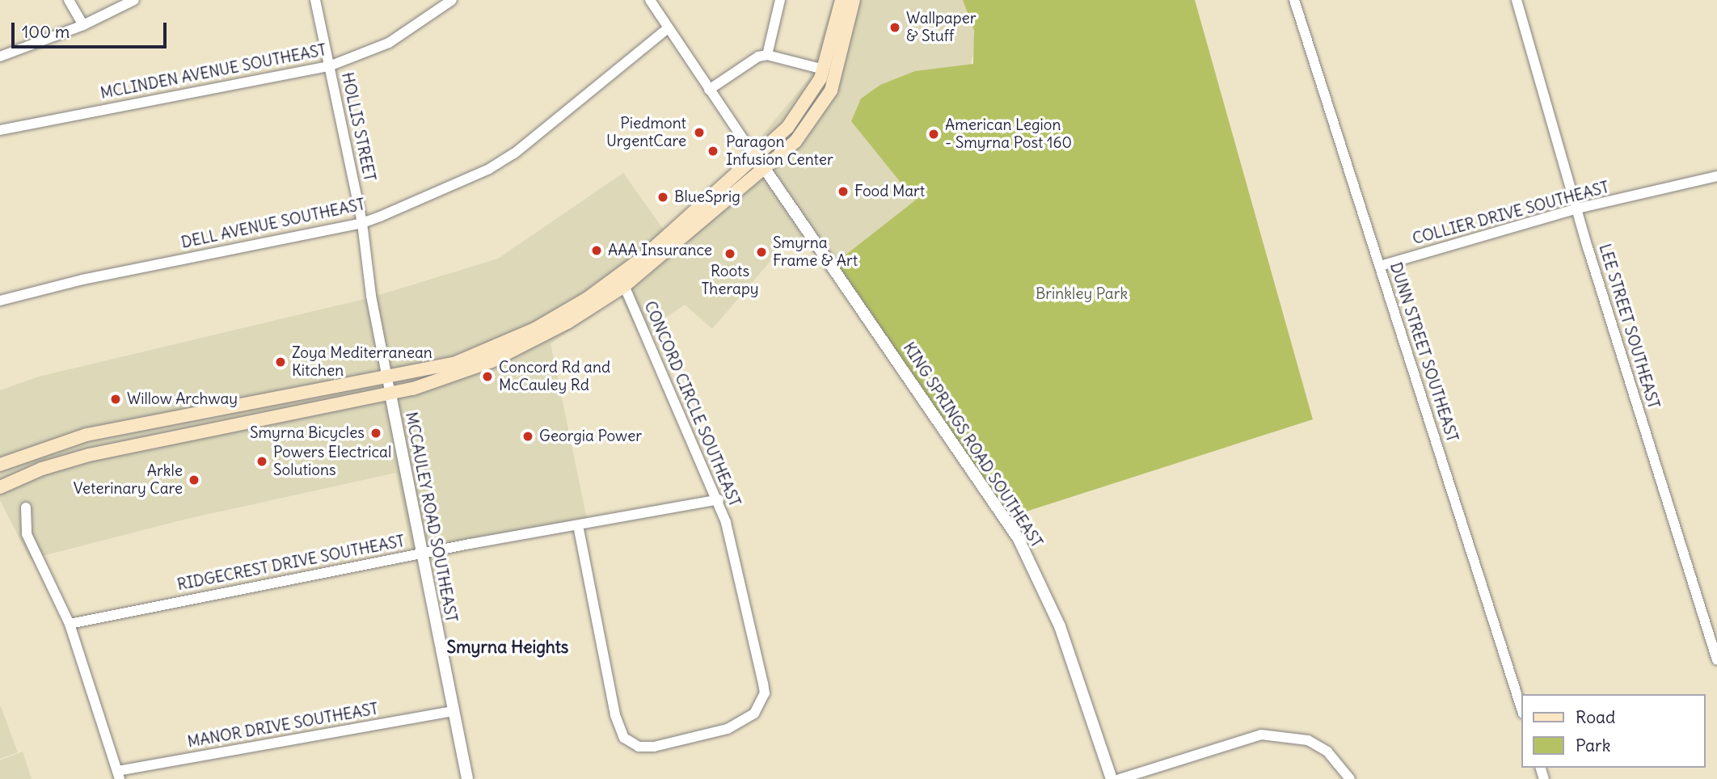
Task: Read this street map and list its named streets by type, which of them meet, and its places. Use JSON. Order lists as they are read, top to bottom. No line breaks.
{"streets":{"street":["MCLINDEN AVENUE SOUTHEAST","HOLLIS STREET","COLLIER DRIVE SOUTHEAST","DELL AVENUE SOUTHEAST","LEE STREET SOUTHEAST","DUNN STREET SOUTHEAST","CONCORD CIRCLE SOUTHEAST","KING SPRINGS ROAD SOUTHEAST","MCCAULEY ROAD SOUTHEAST","RIDGECREST DRIVE SOUTHEAST","MANOR DRIVE SOUTHEAST"]},"crossings":[["MCLINDEN AVENUE SOUTHEAST","HOLLIS STREET"],["HOLLIS STREET","DELL AVENUE SOUTHEAST"],["HOLLIS STREET","MCCAULEY ROAD SOUTHEAST"],["COLLIER DRIVE SOUTHEAST","LEE STREET SOUTHEAST"],["COLLIER DRIVE SOUTHEAST","DUNN STREET SOUTHEAST"],["CONCORD CIRCLE SOUTHEAST","RIDGECREST DRIVE SOUTHEAST"],["MCCAULEY ROAD SOUTHEAST","RIDGECREST DRIVE SOUTHEAST"],["MCCAULEY ROAD SOUTHEAST","MANOR DRIVE SOUTHEAST"]],"districts":["Smyrna Heights"],"parks":["Brinkley Park"],"places":["Wallpaper & Stuff","Piedmont UrgentCare","American Legion - Smyrna Post 160","Paragon Infusion Center","Food Mart","BlueSprig","AAA Insurance","Smyrna Frame & Art","Roots Therapy","Zoya Mediterranean Kitchen","Concord Rd and McCauley Rd","Willow Archway","Smyrna Bicycles","Georgia Power","Powers Electrical Solutions","Arkle Veterinary Care"],"legend":["Road","Park"],"scale_bar":"100 m"}
